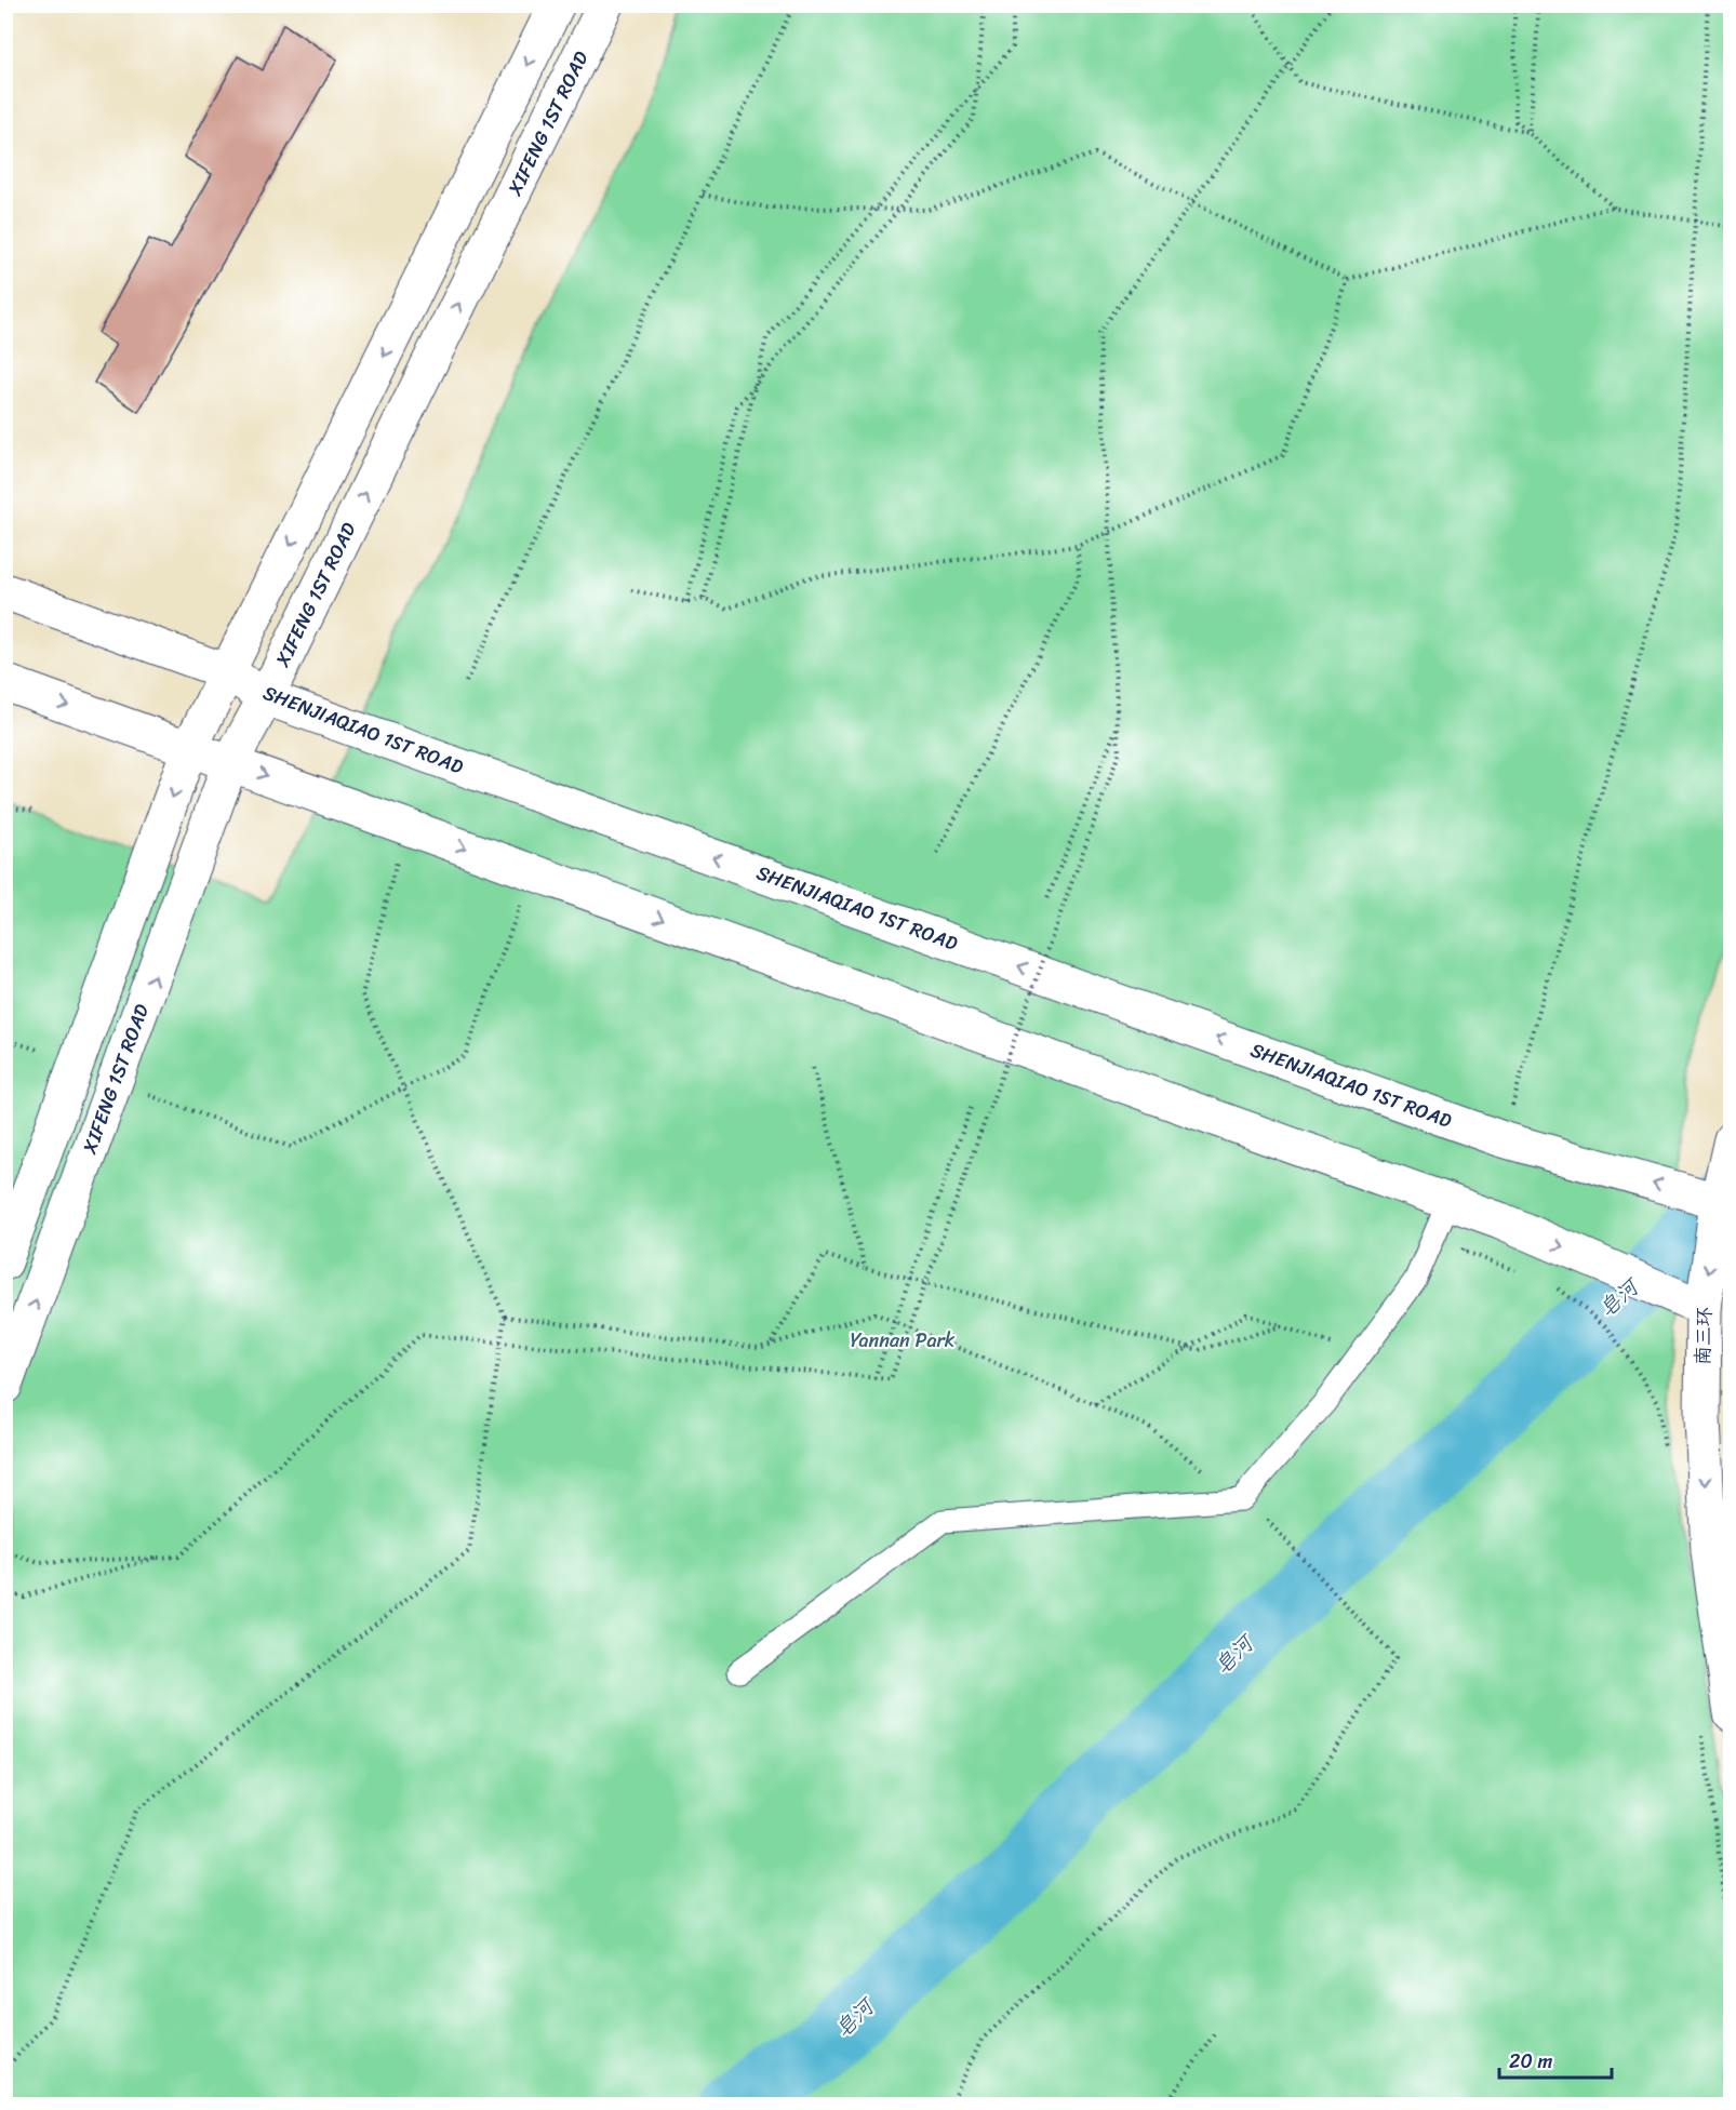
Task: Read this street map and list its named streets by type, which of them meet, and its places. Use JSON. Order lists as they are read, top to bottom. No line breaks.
{"streets":{"main road":["XIFENG 1ST ROAD","SHENJIAQIAO 1ST ROAD","南三环"]},"crossings":[["XIFENG 1ST ROAD","SHENJIAQIAO 1ST ROAD"],["SHENJIAQIAO 1ST ROAD","南三环"]],"one_way":["南三环"],"water":["皂河"],"parks":["Yannan Park"],"scale_bar":"20 m"}
